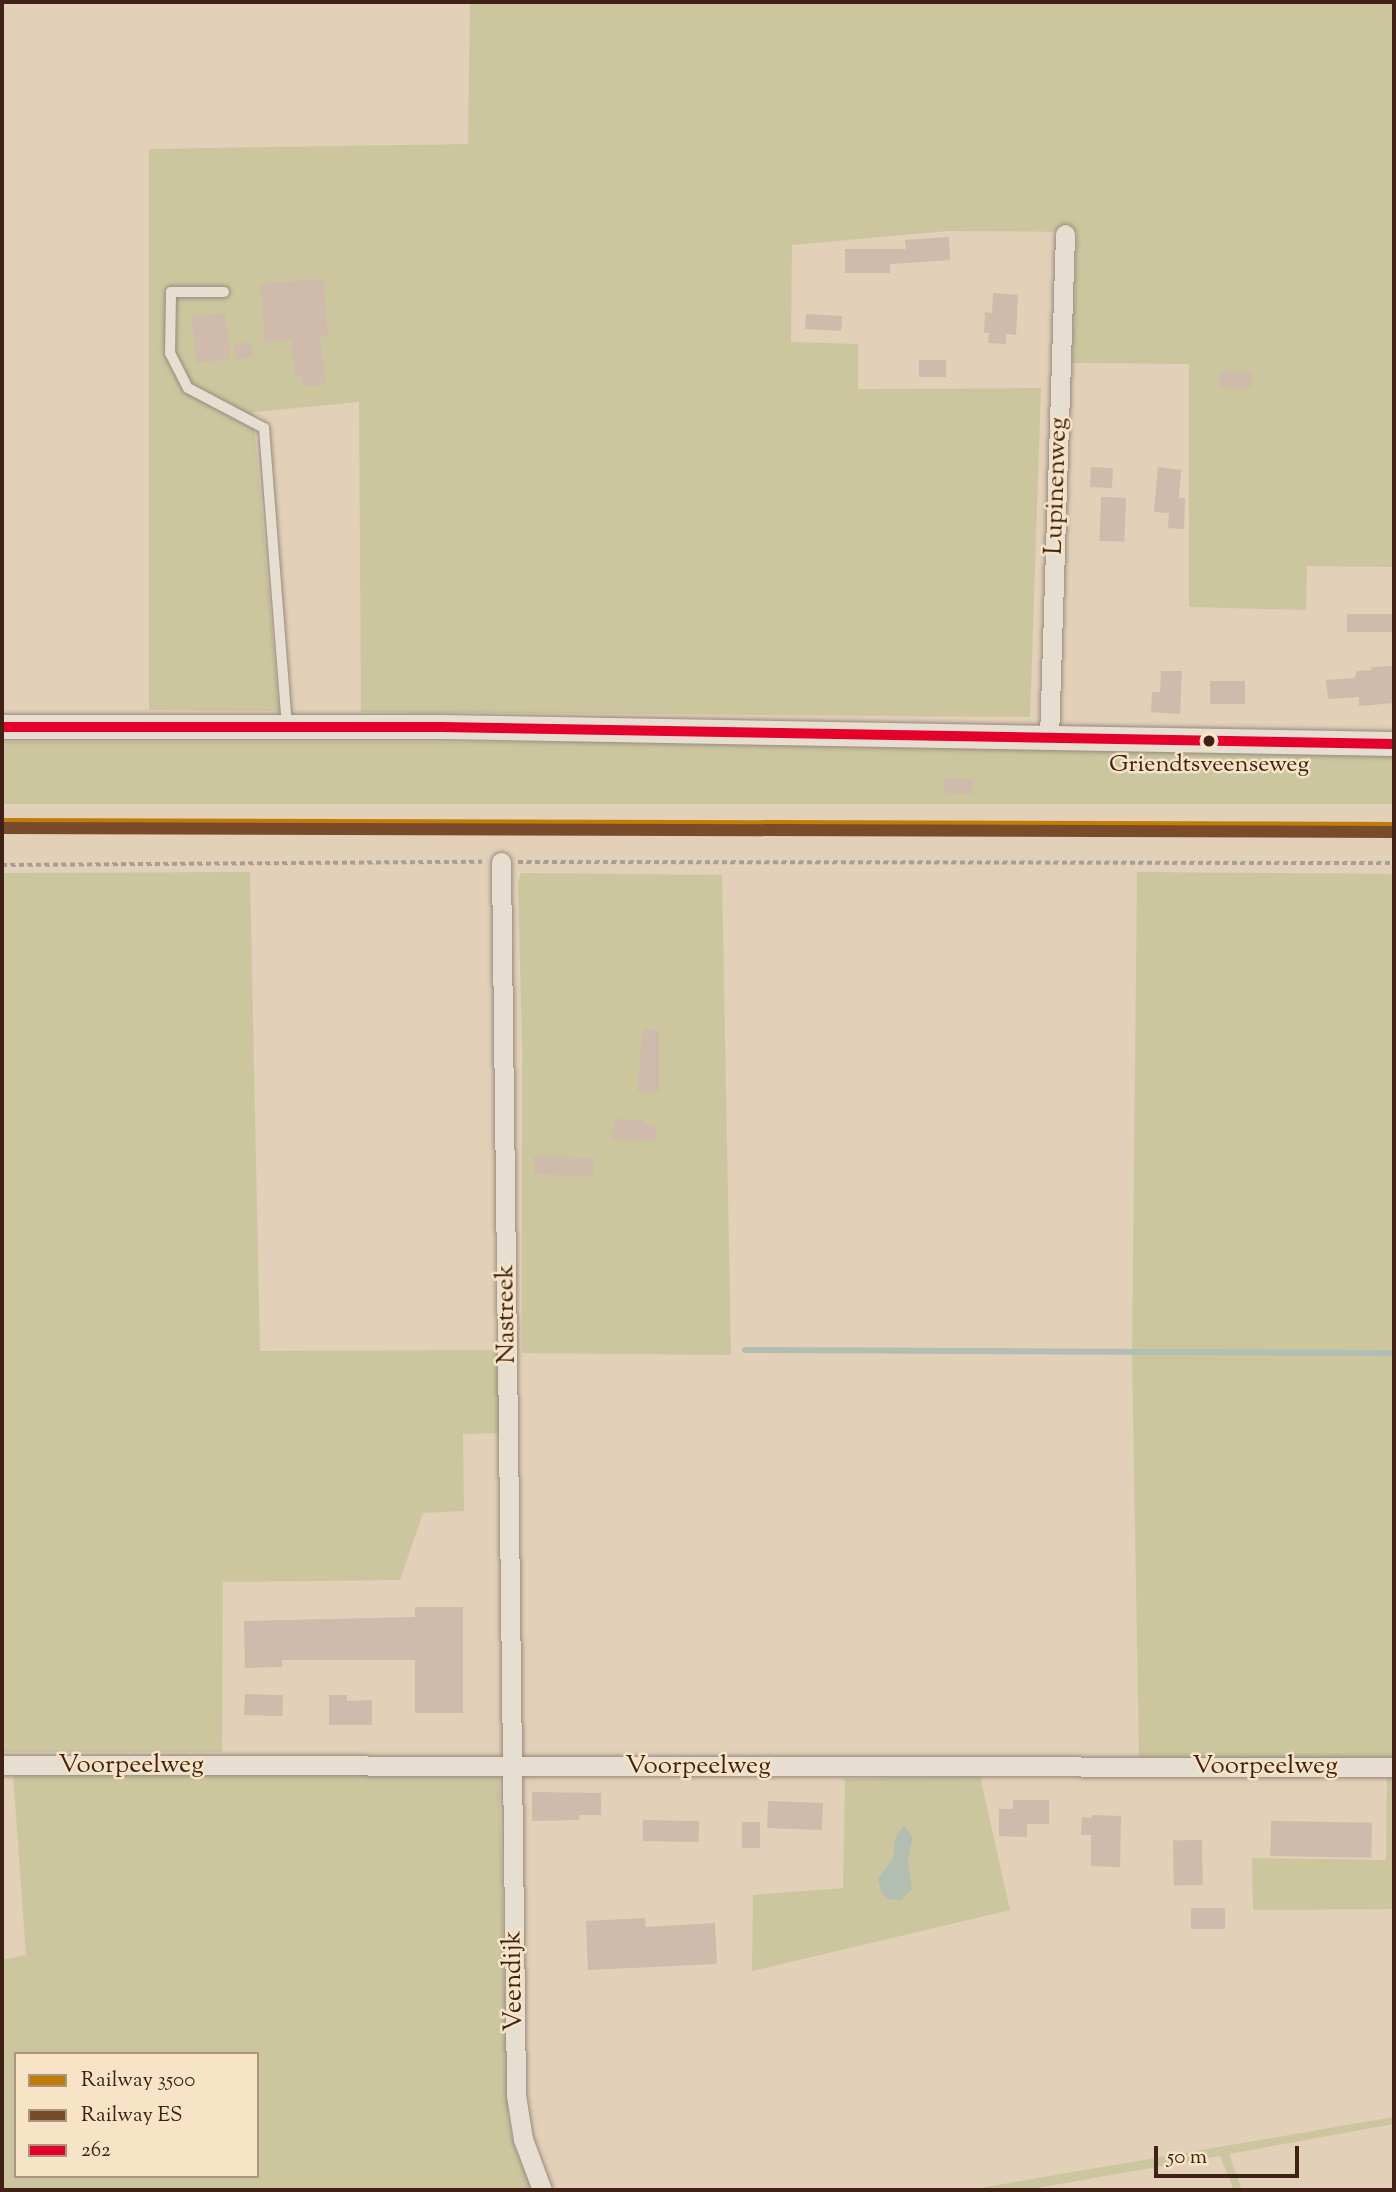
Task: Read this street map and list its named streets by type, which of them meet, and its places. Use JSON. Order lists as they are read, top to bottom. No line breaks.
{"streets":{"street":["Lupinenweg","Nastreek","Voorpeelweg","Veendijk"]},"crossings":[["Nastreek","Voorpeelweg"],["Nastreek","Veendijk"],["Voorpeelweg","Veendijk"]],"places":["Griendtsveenseweg"],"lines":["transit line 262","rail line 3500","rail line ES"],"legend":["Railway 3500","Railway ES","262"],"scale_bar":"50 m"}
